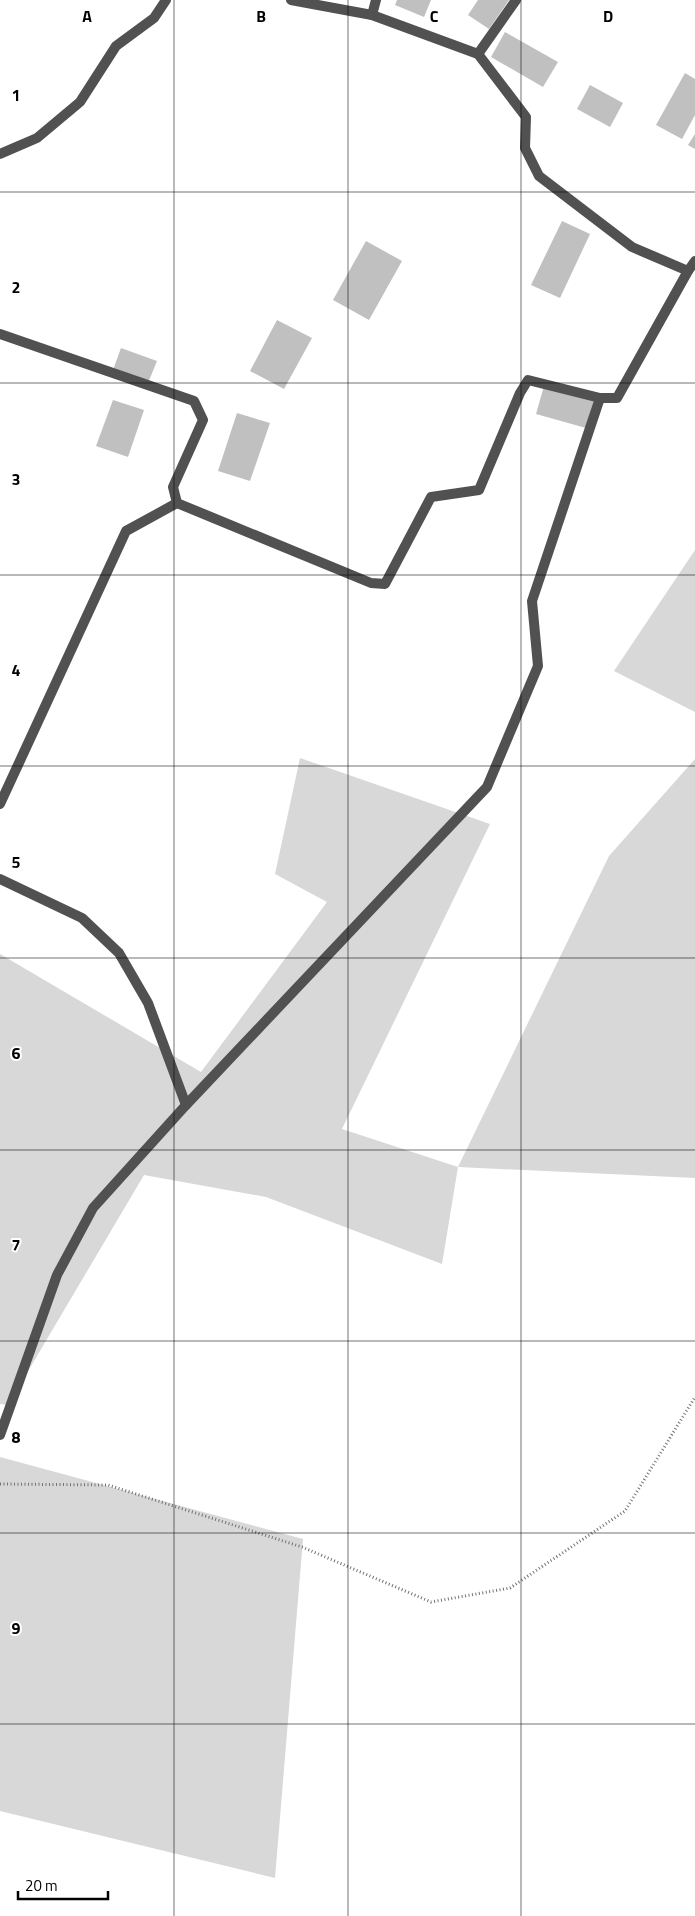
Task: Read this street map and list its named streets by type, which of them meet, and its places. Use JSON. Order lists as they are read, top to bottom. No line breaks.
{"scale_bar":"20 m","grid":{"columns":["A","B","C","D"],"rows":["1","2","3","4","5","6","7","8","9"]}}
